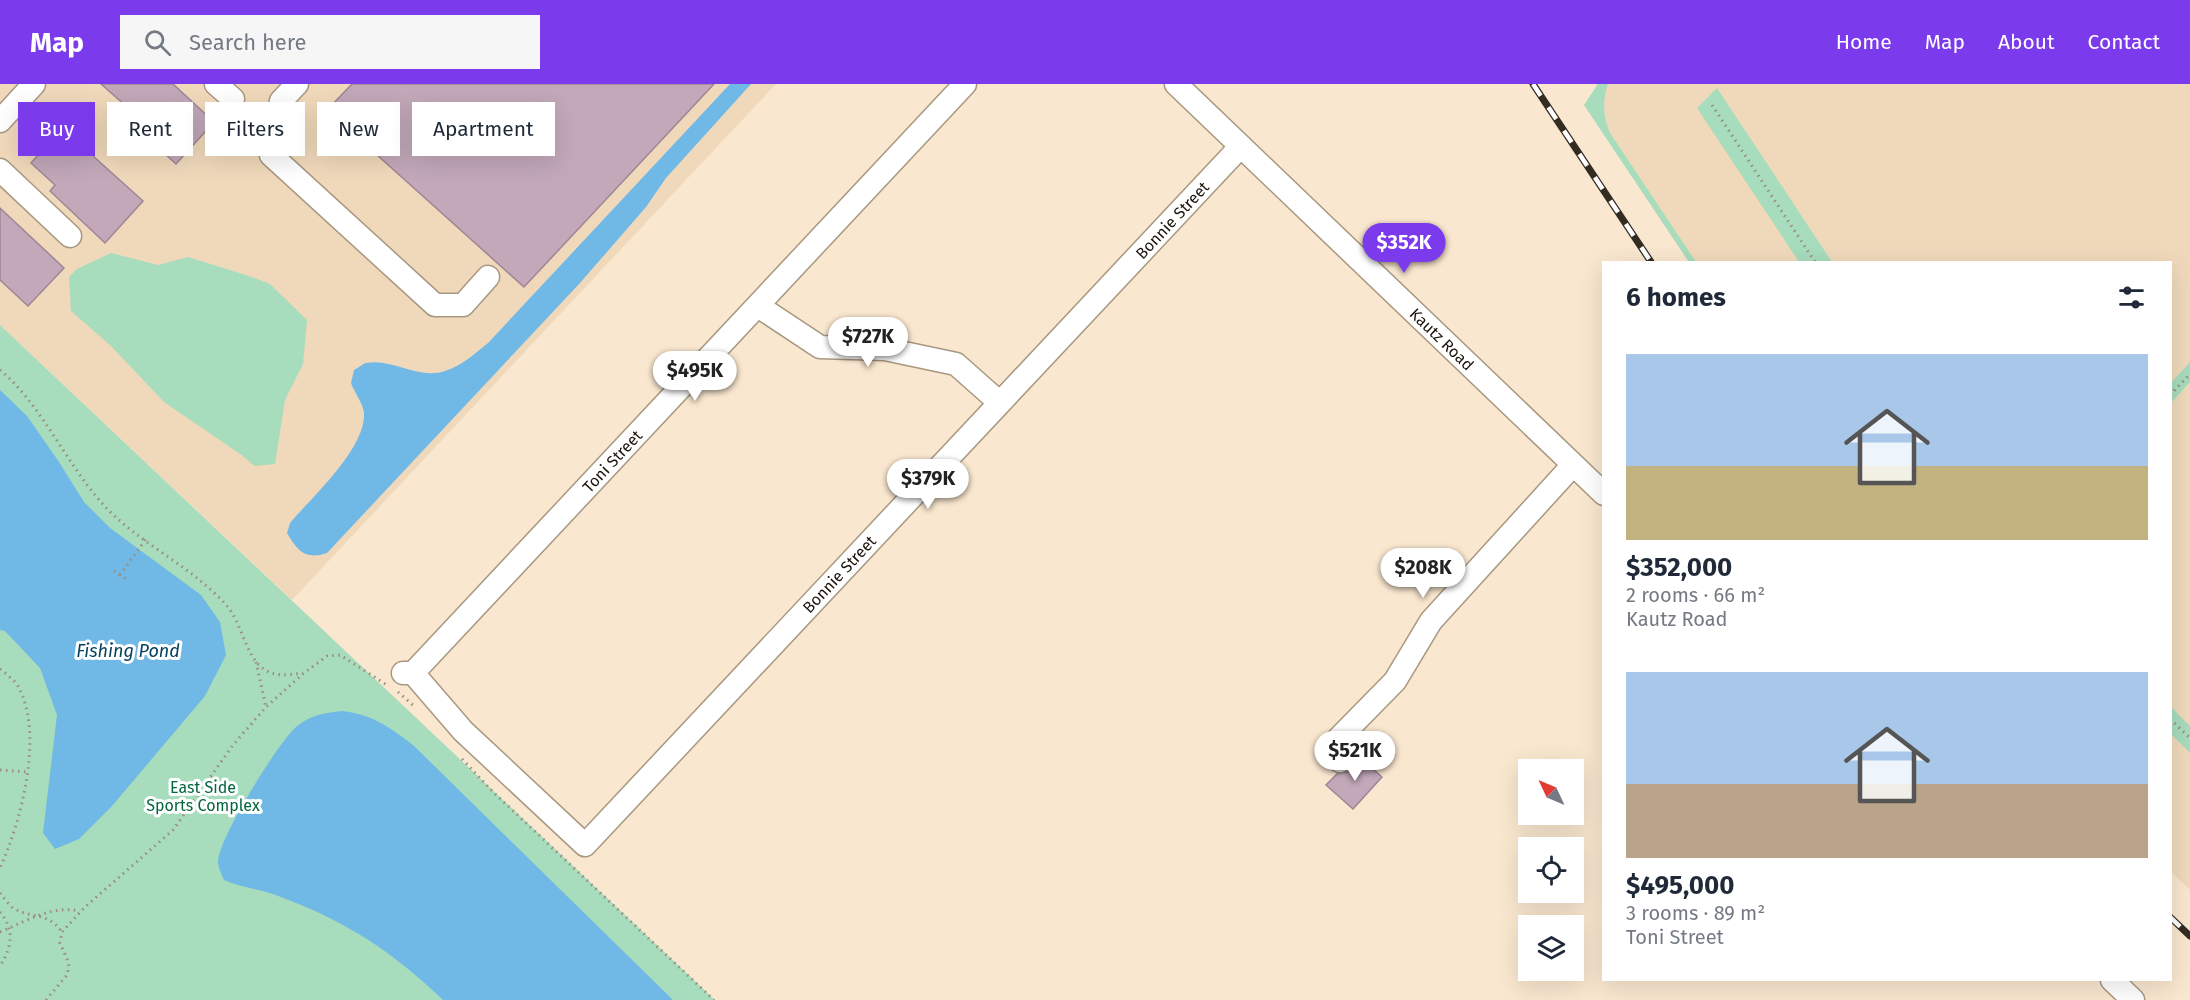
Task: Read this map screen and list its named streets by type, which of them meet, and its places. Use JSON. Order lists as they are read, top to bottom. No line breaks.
{"streets":{"street":["Bonnie Street","Kautz Road","Toni Street"]},"crossings":[["Bonnie Street","Kautz Road"],["Bonnie Street","Toni Street"]],"water":["Fishing Pond"],"parks":["East Side Sports Complex"],"north":"top left","page":{"header":"Map","search":"Search here","nav":["Home","Map","About","Contact"],"chip":["Buy","Rent","Filters","New","Apartment"],"price":["$352K","$727K","$495K","$379K","$208K","$521K"],"heading":"6 homes","list":[{"name":"$352,000","note":"2 rooms · 66 m² · Kautz Road"},{"name":"$495,000","note":"3 rooms · 89 m² · Toni Street"}]}}
